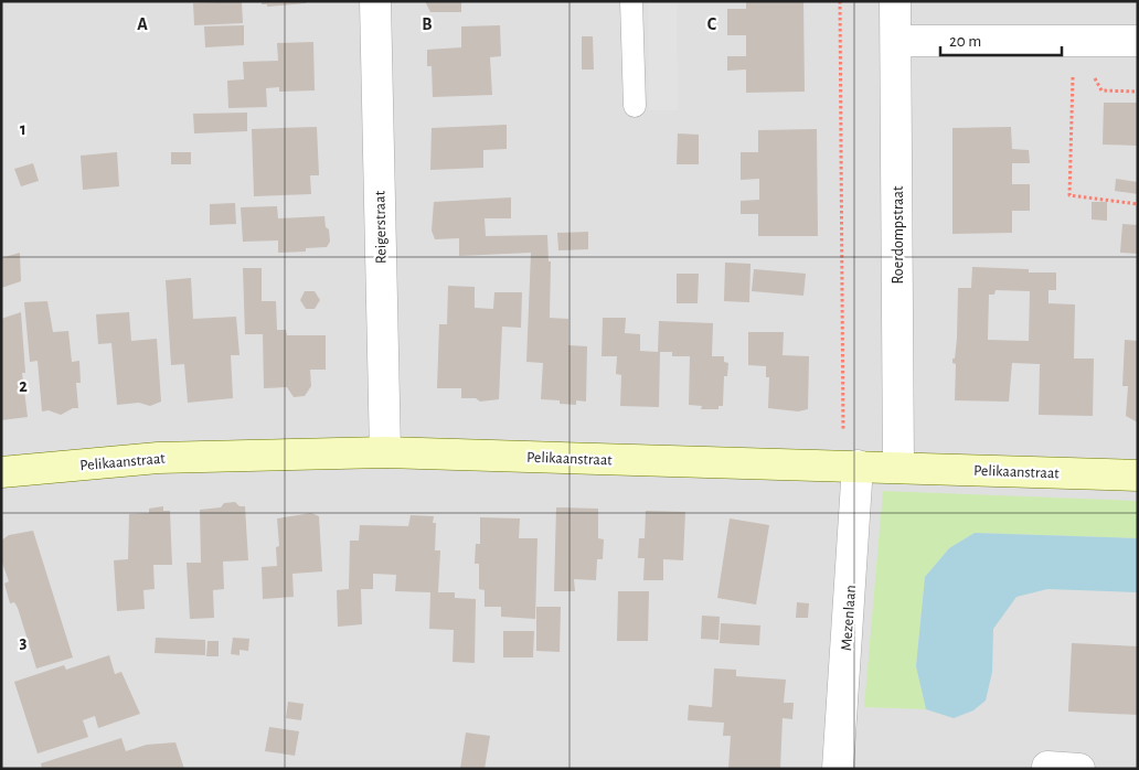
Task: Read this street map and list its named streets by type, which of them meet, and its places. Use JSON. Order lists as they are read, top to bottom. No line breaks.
{"streets":{"street":["Reigerstraat","Roerdompstraat","Pelikaanstraat","Mezenlaan"]},"crossings":[["Reigerstraat","Pelikaanstraat"],["Roerdompstraat","Pelikaanstraat"],["Pelikaanstraat","Mezenlaan"]],"scale_bar":"20 m","grid":{"columns":["A","B","C"],"rows":["1","2","3"]}}
